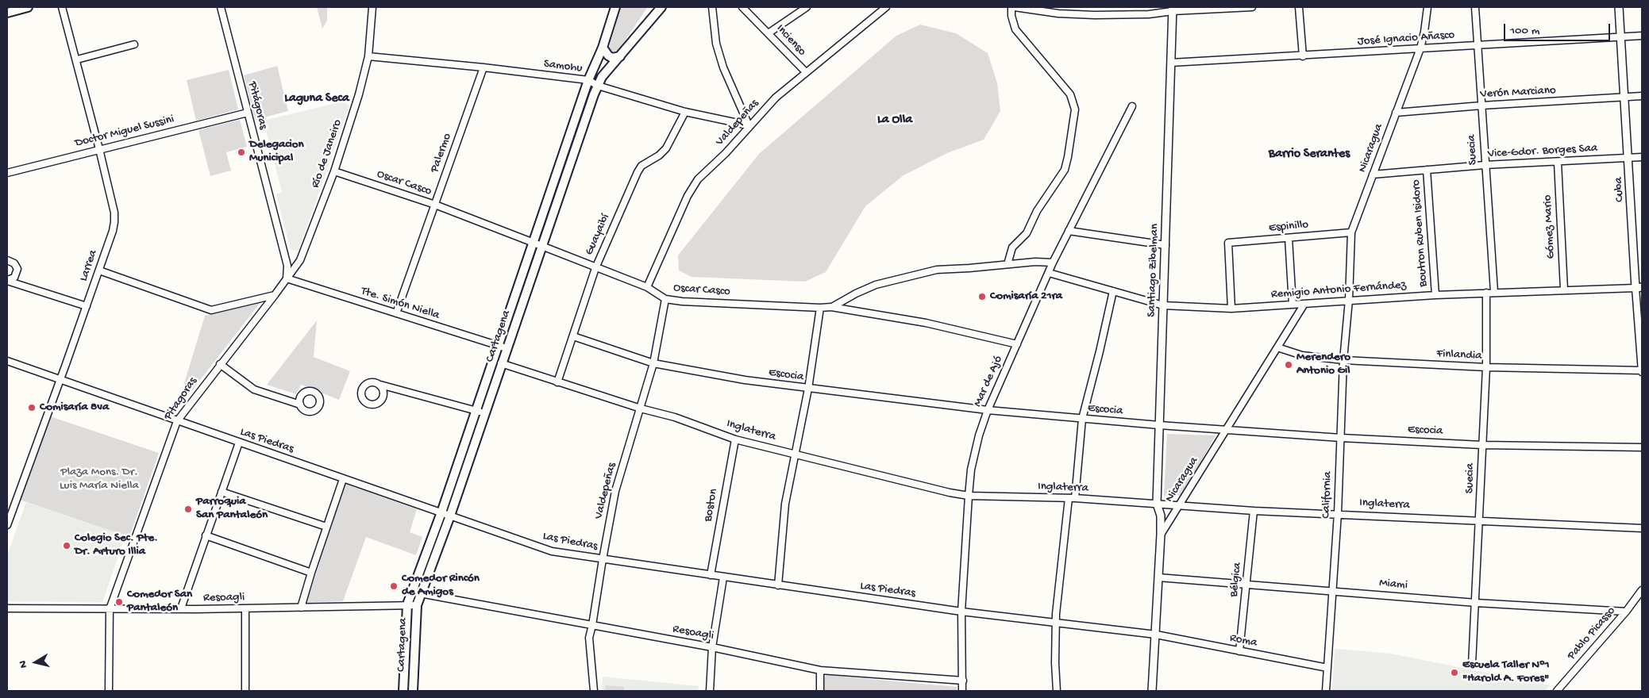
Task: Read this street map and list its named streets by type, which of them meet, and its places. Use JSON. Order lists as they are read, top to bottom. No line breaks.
{"streets":{"main road":["Cartagena"],"street":["José Ignacio Añasco","Incienso","Samohu","Verón Marciano","Pitágoras","Valdepeñas","Doctor Miguel Sussini","Nicaragua","Suecia","Vice-Gdor. Borges Saa","Palermo","Río de Janeiro","Oscar Casco","Cuba","Espinillo","Gómez Mario","Boutron Ruben Isidoro","Guayaibí","Larrea","Santiago Zibelman","Remigio Antonio Fernández","Tte. Simón Niella","Finlandia","Escocia","Mar de Ajó","Pitagoras","Inglaterra","Las Piedras","California","Boston","Bélgica","Miami","Resoagli","Pablo Picasso","Roma"]},"crossings":[["José Ignacio Añasco","Nicaragua"],["José Ignacio Añasco","Suecia"],["José Ignacio Añasco","Cuba"],["José Ignacio Añasco","Santiago Zibelman"],["Incienso","Valdepeñas"],["Samohu","Valdepeñas"],["Samohu","Palermo"],["Samohu","Río de Janeiro"],["Samohu","Guayaibí"],["Samohu","Cartagena"],["Verón Marciano","Nicaragua"],["Verón Marciano","Suecia"],["Verón Marciano","Cuba"],["Pitágoras","Doctor Miguel Sussini"],["Pitágoras","Río de Janeiro"],["Pitágoras","Tte. Simón Niella"],["Pitágoras","Pitagoras"],["Valdepeñas","Oscar Casco"],["Valdepeñas","Escocia"],["Valdepeñas","Inglaterra"],["Valdepeñas","Las Piedras"],["Valdepeñas","Resoagli"],["Doctor Miguel Sussini","Larrea"],["Nicaragua","Vice-Gdor. Borges Saa"],["Nicaragua","Espinillo"],["Nicaragua","Santiago Zibelman"],["Nicaragua","Remigio Antonio Fernández"],["Nicaragua","Finlandia"],["Nicaragua","Escocia"],["Nicaragua","Inglaterra"],["Nicaragua","Las Piedras"],["Nicaragua","California"],["Nicaragua","Miami"],["Nicaragua","Roma"],["Suecia","Vice-Gdor. Borges Saa"],["Suecia","Remigio Antonio Fernández"],["Suecia","Finlandia"],["Suecia","Escocia"],["Suecia","Inglaterra"],["Suecia","Miami"],["Vice-Gdor. Borges Saa","Cuba"],["Vice-Gdor. Borges Saa","Gómez Mario"],["Vice-Gdor. Borges Saa","Boutron Ruben Isidoro"],["Palermo","Oscar Casco"],["Palermo","Tte. Simón Niella"],["Río de Janeiro","Oscar Casco"],["Río de Janeiro","Tte. Simón Niella"],["Río de Janeiro","Pitagoras"],["Oscar Casco","Guayaibí"],["Oscar Casco","Cartagena"],["Oscar Casco","Mar de Ajó"],["Cuba","Remigio Antonio Fernández"],["Cuba","Finlandia"],["Espinillo","Remigio Antonio Fernández"],["Gómez Mario","Remigio Antonio Fernández"],["Boutron Ruben Isidoro","Remigio Antonio Fernández"],["Guayaibí","Escocia"],["Guayaibí","Inglaterra"],["Larrea","Las Piedras"],["Santiago Zibelman","Remigio Antonio Fernández"],["Santiago Zibelman","Escocia"],["Santiago Zibelman","Inglaterra"],["Remigio Antonio Fernández","Mar de Ajó"],["Remigio Antonio Fernández","California"],["Tte. Simón Niella","Cartagena"],["Tte. Simón Niella","Pitagoras"],["Cartagena","Inglaterra"],["Cartagena","Las Piedras"],["Cartagena","Resoagli"],["Finlandia","California"],["Escocia","Mar de Ajó"],["Escocia","California"],["Mar de Ajó","Inglaterra"],["Mar de Ajó","Las Piedras"],["Mar de Ajó","Resoagli"],["Pitagoras","Las Piedras"],["Pitagoras","Resoagli"],["Inglaterra","California"],["Inglaterra","Boston"],["Inglaterra","Bélgica"],["Las Piedras","Boston"],["Las Piedras","Roma"],["California","Miami"],["California","Roma"],["Bélgica","Miami"],["Bélgica","Roma"],["Miami","Pablo Picasso"]],"districts":["Laguna Seca","La Olla","Barrio Serantes"],"parks":["Plaza Mons. Dr. Luis María Niella"],"places":["Delegacion Municipal","Comisaría 21ra","Merendero Antonio Gil","Comisaría 8va","Parroquia San Pantaleón","Colegio Sec. Pte. Dr. Arturo Illia","Comedor Rincón de Amigos","Comedor San Pantaleón","Escuela Taller Nº1 \"Harold A. Fores\""],"scale_bar":"100 m","north":"left"}
